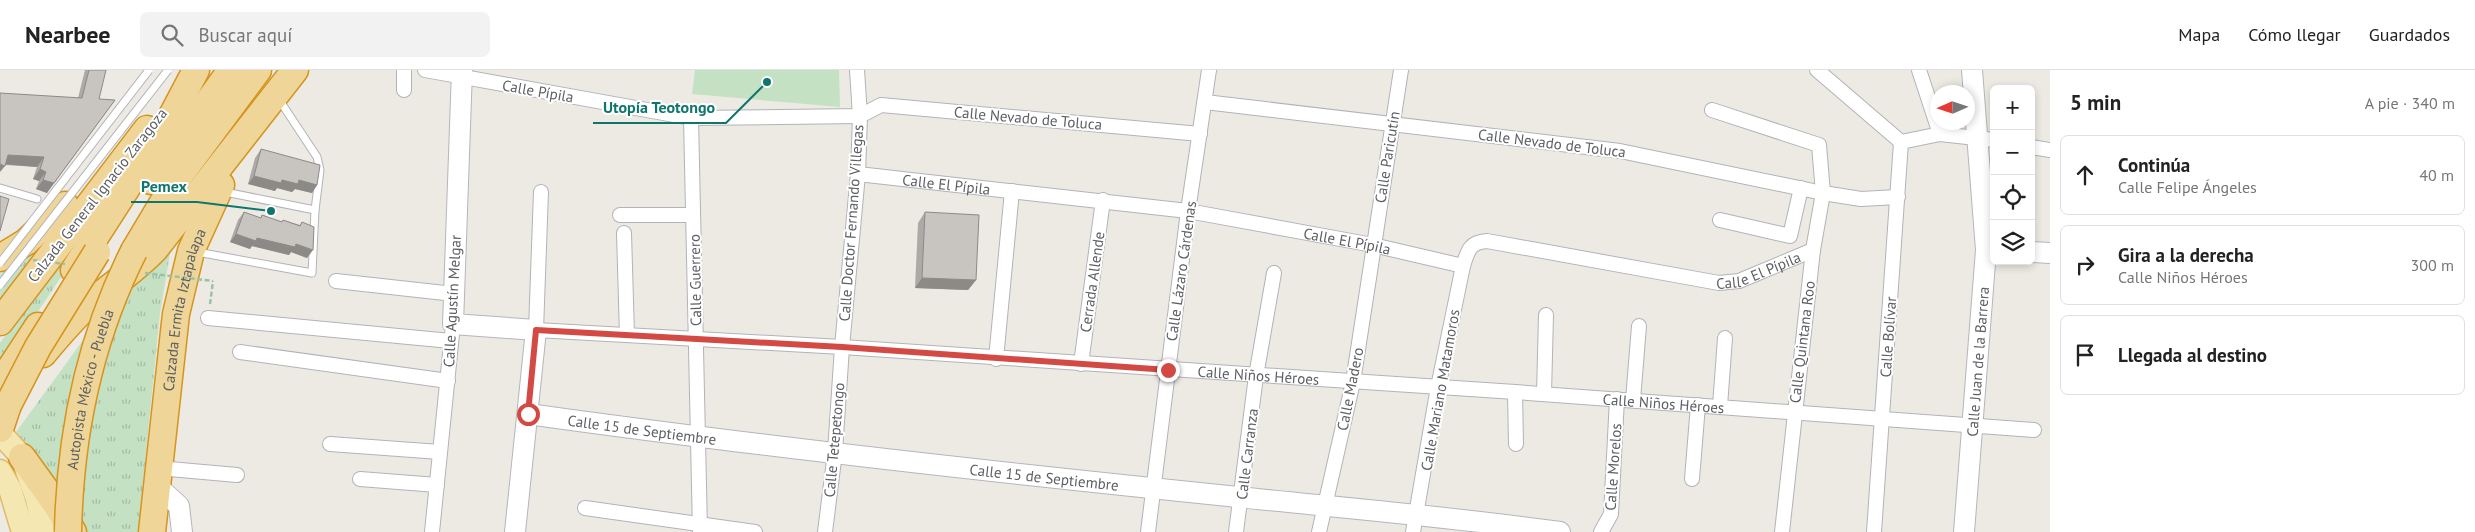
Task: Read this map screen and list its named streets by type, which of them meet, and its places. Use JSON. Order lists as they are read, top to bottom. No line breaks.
{"streets":{"highway":["Calzada General Ignacio Zaragoza","Calzada Ermita Iztapalapa","Autopista México - Puebla"],"street":["Calle Pípila","Calle Nevado de Toluca","Calle Paricutín","Calle El Pípila","Calle Doctor Fernando Villegas","Calle Lázaro Cárdenas","Calle Guerrero","Cerrada Allende","Calle Agustín Melgar","Calle Bolívar","Calle Quintana Roo","Calle Juan de la Barrera","Calle Niños Héroes","Calle Madero","Calle Mariano Matamoros","Calle 15 de Septiembre","Calle Tetepetongo","Calle Carranza","Calle Morelos"]},"crossings":[["Calle Pípila","Calle Nevado de Toluca"],["Calle Pípila","Calle Doctor Fernando Villegas"],["Calle Pípila","Calle Guerrero"],["Calle Pípila","Calle Agustín Melgar"],["Calle Nevado de Toluca","Calle Paricutín"],["Calle Nevado de Toluca","Calle Doctor Fernando Villegas"],["Calle Nevado de Toluca","Calle Lázaro Cárdenas"],["Calle Nevado de Toluca","Calle Bolívar"],["Calle Nevado de Toluca","Calle Quintana Roo"],["Calle Paricutín","Calle El Pípila"],["Calle Paricutín","Calle Madero"],["Calle El Pípila","Calle Doctor Fernando Villegas"],["Calle El Pípila","Calle Lázaro Cárdenas"],["Calle El Pípila","Cerrada Allende"],["Calle El Pípila","Calle Quintana Roo"],["Calle El Pípila","Calle Madero"],["Calle El Pípila","Calle Mariano Matamoros"],["Calle Doctor Fernando Villegas","Calle Niños Héroes"],["Calle Doctor Fernando Villegas","Calle Tetepetongo"],["Calle Lázaro Cárdenas","Calle Niños Héroes"],["Calle Lázaro Cárdenas","Calle 15 de Septiembre"],["Calle Guerrero","Calle Niños Héroes"],["Calle Guerrero","Calle 15 de Septiembre"],["Cerrada Allende","Calle Niños Héroes"],["Calle Agustín Melgar","Calle Niños Héroes"],["Calle Bolívar","Calle Niños Héroes"],["Calle Quintana Roo","Calle Niños Héroes"],["Calle Juan de la Barrera","Calle Niños Héroes"],["Calle Niños Héroes","Calle Madero"],["Calle Niños Héroes","Calle Mariano Matamoros"],["Calle Niños Héroes","Calle Tetepetongo"],["Calle Niños Héroes","Calle Carranza"],["Calle Niños Héroes","Calle Morelos"],["Calle Madero","Calle 15 de Septiembre"],["Calle Mariano Matamoros","Calle 15 de Septiembre"],["Calle 15 de Septiembre","Calle Tetepetongo"],["Calle 15 de Septiembre","Calle Carranza"]],"places":["Utopía Teotongo","Pemex"],"north":"left","page":{"header":"Nearbee","search":"Buscar aquí","nav":["Mapa","Cómo llegar","Guardados"],"heading":["5 min","A pie · 340 m"],"map_buttons":["+","−"],"list":[["Continúa","Calle Felipe Ángeles","40 m"],["Gira a la derecha","Calle Niños Héroes","300 m"],"Llegada al destino"]}}
